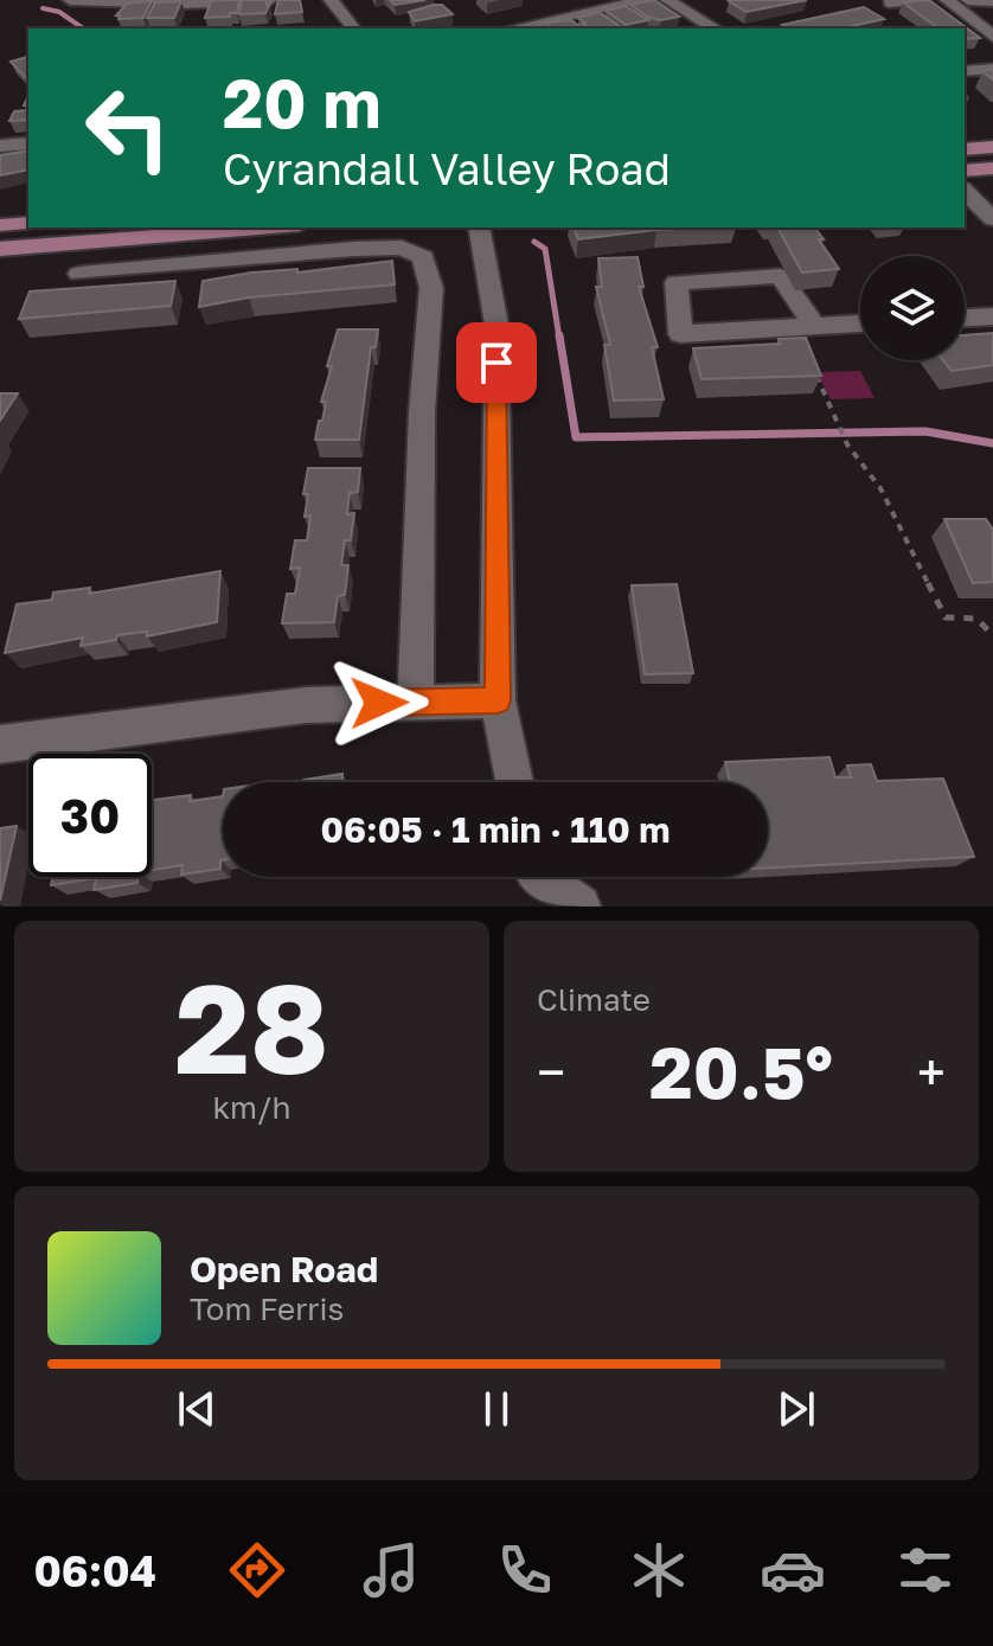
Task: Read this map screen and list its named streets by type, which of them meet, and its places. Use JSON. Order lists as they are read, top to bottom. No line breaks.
{"page":{"turn":["20 m","Cyrandall Valley Road"],"limit":"30","trip":"06:05 · 1 min · 110 m","tile":[["28","km/h"],"Climate"],"heat":["−","20.5°","+"],"song":["Open Road","Tom Ferris"],"tabs":"06:04"}}
